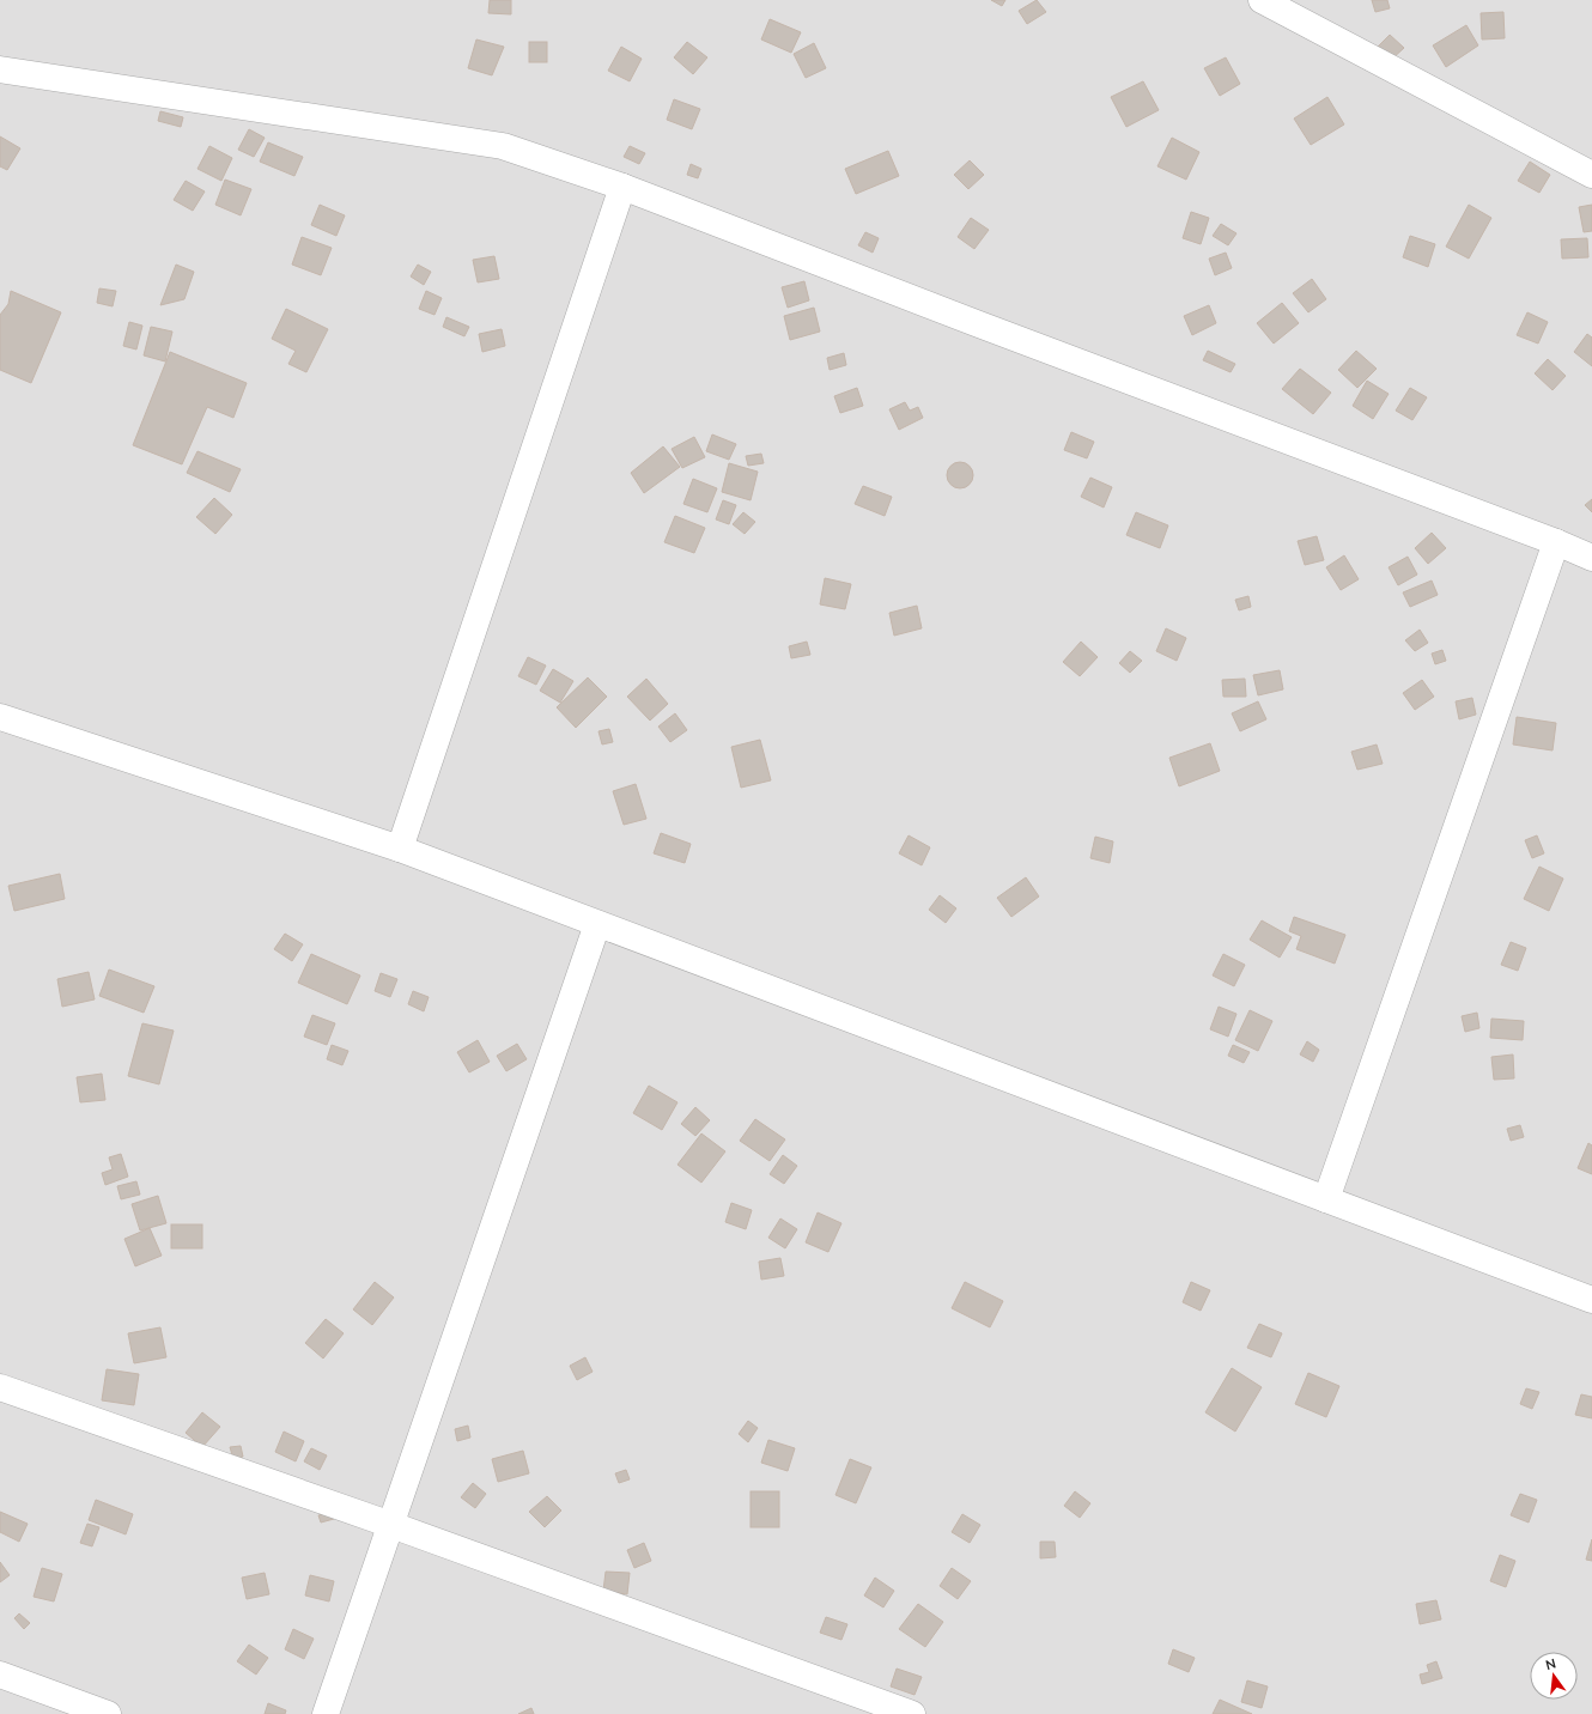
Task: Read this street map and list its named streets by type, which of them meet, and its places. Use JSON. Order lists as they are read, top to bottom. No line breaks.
{"north":"top"}
